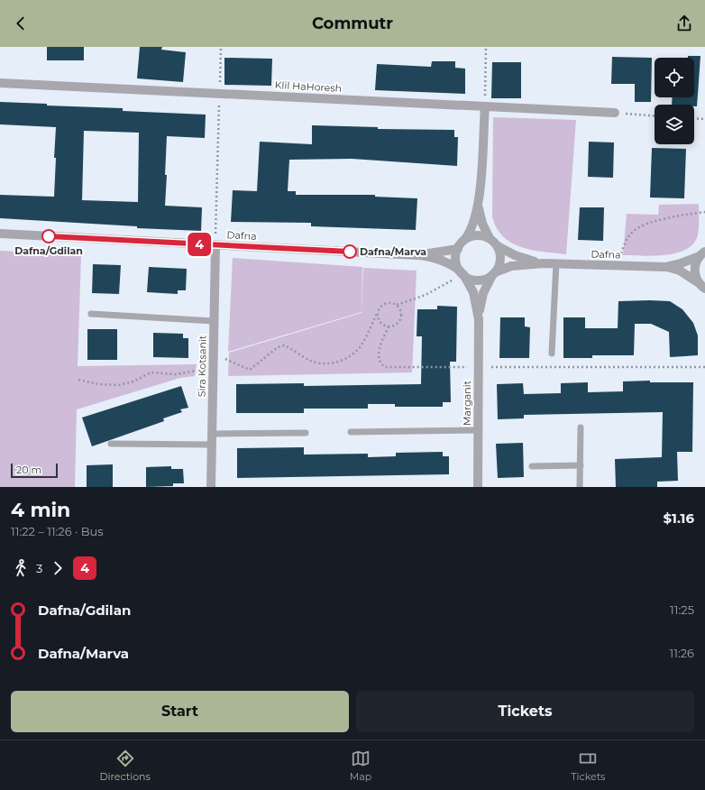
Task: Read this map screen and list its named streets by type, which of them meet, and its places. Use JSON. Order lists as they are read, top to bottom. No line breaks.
{"streets":{"street":["Klil HaHoresh","Dafna","Sira Kotsanit","Marganit"]},"crossings":[["Dafna","Sira Kotsanit"],["Dafna","Marganit"]],"places":["Dafna/Gdilan","Dafna/Marva"],"lines":["bus line 4"],"scale_bar":"20 m","page":{"header":"Commutr","on_map":"4","scale":"20 m","heading":["4 min","11:22 – 11:26 · Bus","$1.16"],"legs":["3","4"],"list":[{"name":"Dafna/Gdilan","value":"11:25"},{"name":"Dafna/Marva","value":"11:26"}],"buttons":["Start","Tickets"],"tabs":["Directions","Map","Tickets"]}}
